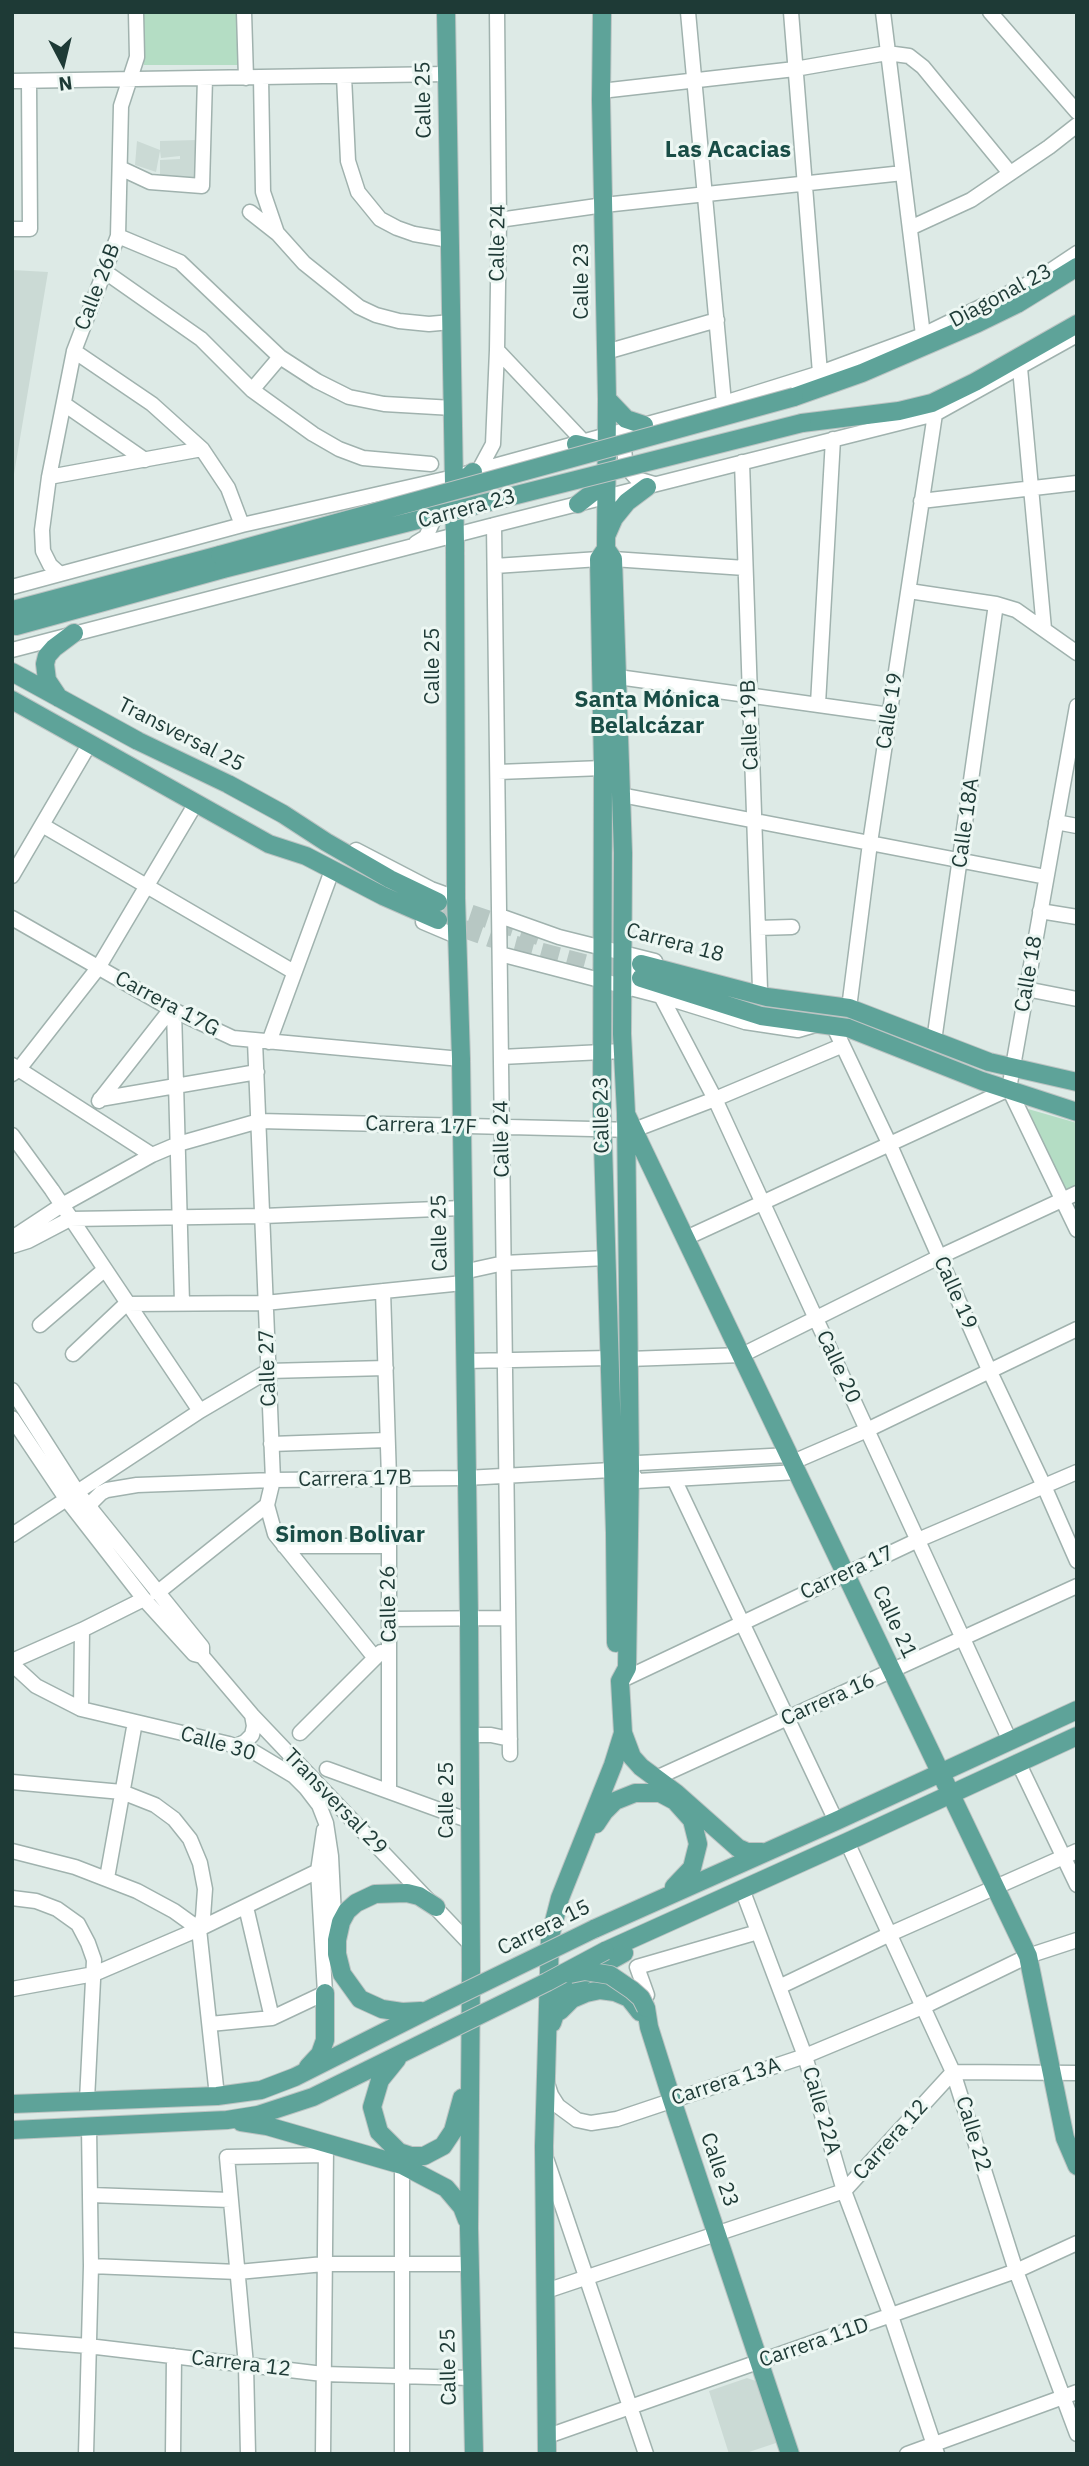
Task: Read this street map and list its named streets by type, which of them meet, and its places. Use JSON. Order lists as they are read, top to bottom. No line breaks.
{"streets":{"main road":["Calle 25","Calle 23","Carrera 23","Transversal 25","Carrera 18","Calle 21","Carrera 15"],"street":["Calle 24","Calle 26B","Diagonal 23","Calle 19","Calle 19B","Calle 18A","Calle 18","Carrera 17G","Carrera 17F","Calle 20","Calle 27","Carrera 17B","Carrera 17","Calle 26","Carrera 16","Calle 30","Transversal 29","Carrera 13A","Calle 22A","Calle 22","Carrera 12","Carrera 11D"]},"crossings":[["Calle 25","Carrera 23"],["Calle 25","Transversal 25"],["Calle 25","Carrera 17G"],["Calle 25","Carrera 17F"],["Calle 25","Carrera 17B"],["Calle 25","Transversal 29"],["Calle 25","Carrera 12"],["Calle 24","Carrera 23"],["Calle 24","Carrera 18"],["Calle 24","Carrera 17F"],["Calle 24","Carrera 17B"],["Calle 23","Carrera 23"],["Calle 23","Carrera 18"],["Calle 23","Carrera 17F"],["Calle 23","Carrera 17B"],["Calle 23","Carrera 17"],["Calle 23","Calle 21"],["Calle 23","Carrera 13A"],["Calle 23","Carrera 12"],["Calle 23","Carrera 11D"],["Calle 26B","Carrera 23"],["Diagonal 23","Carrera 23"],["Carrera 23","Calle 19"],["Carrera 23","Calle 19B"],["Calle 19","Carrera 18"],["Calle 19","Carrera 17F"],["Calle 19","Carrera 17B"],["Calle 19","Carrera 17"],["Calle 19B","Carrera 18"],["Calle 18A","Carrera 18"],["Carrera 18","Calle 18"],["Carrera 18","Calle 20"],["Carrera 17G","Calle 27"],["Carrera 17F","Calle 20"],["Carrera 17F","Calle 27"],["Carrera 17F","Calle 21"],["Calle 20","Carrera 17B"],["Calle 20","Carrera 17"],["Calle 20","Carrera 16"],["Calle 20","Carrera 15"],["Calle 27","Carrera 17B"],["Carrera 17B","Calle 26"],["Carrera 17B","Calle 21"],["Carrera 17B","Transversal 29"],["Carrera 17","Calle 21"],["Calle 21","Carrera 16"],["Calle 21","Carrera 15"],["Calle 21","Carrera 13A"],["Carrera 13A","Calle 22A"],["Carrera 13A","Calle 22"],["Calle 22A","Carrera 12"],["Calle 22A","Carrera 11D"],["Calle 22","Carrera 12"],["Calle 22","Carrera 11D"]],"districts":["Las Acacias","Santa Mónica Belalcázar","Simon Bolivar"],"north":"bottom"}
